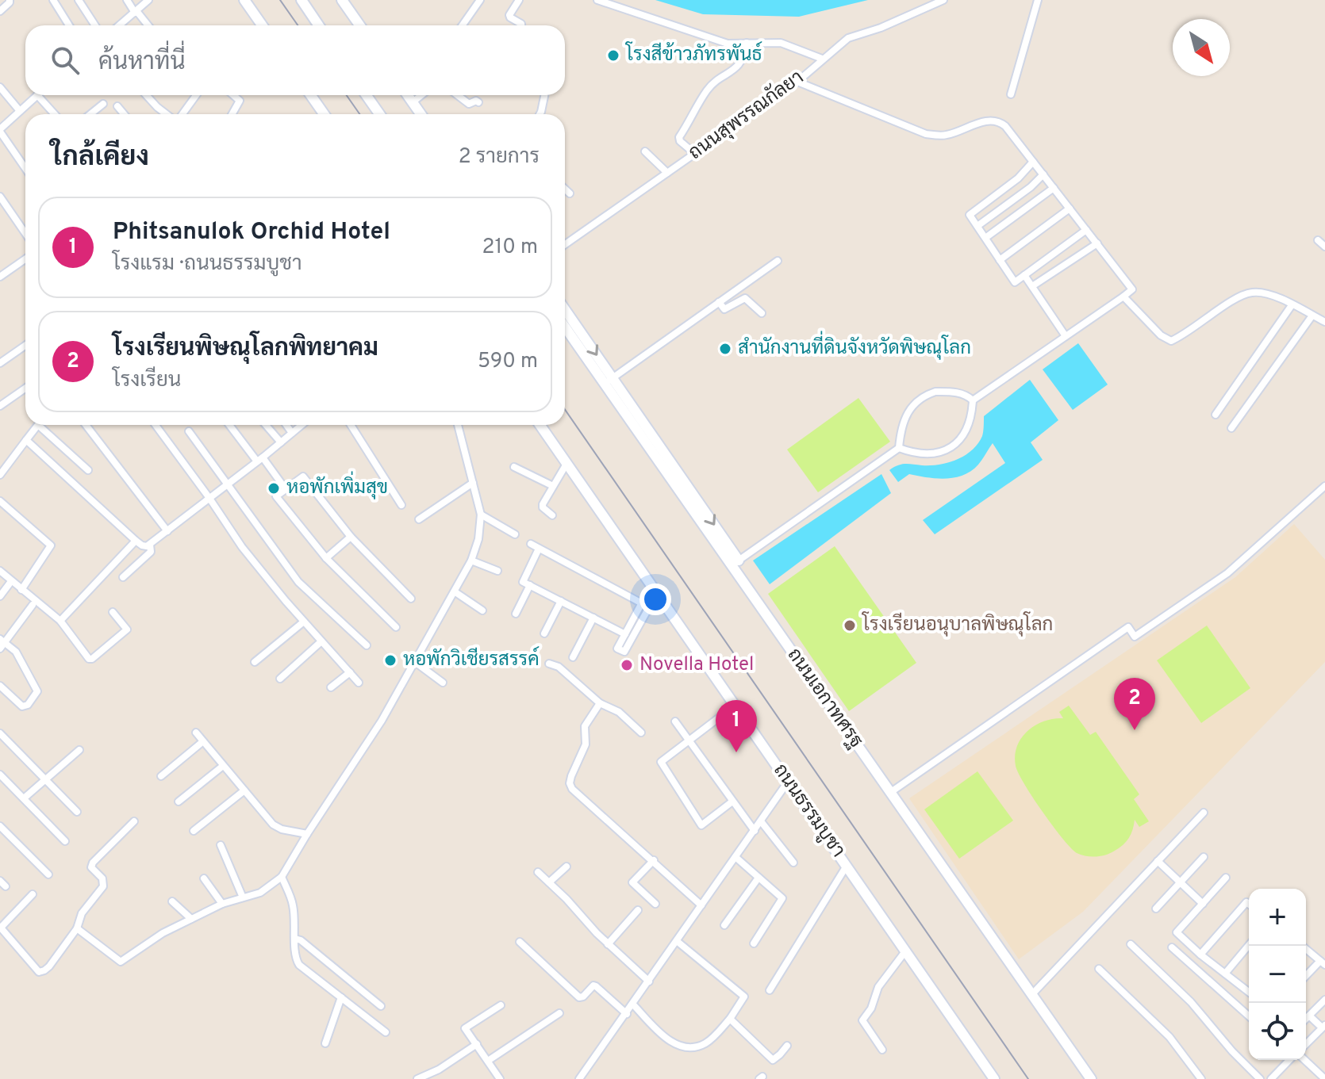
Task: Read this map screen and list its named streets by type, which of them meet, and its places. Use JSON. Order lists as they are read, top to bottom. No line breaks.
{"streets":{"main road":["ถนนเอกาทศรฐ","ถนนธรรมบูชา"],"street":["ถนนสุพรรณกัลยา"]},"places":["โรงสีข้าวภัทรพันธ์","สำนักงานที่ดินจังหวัดพิษณุโลก","หอพักเพิ่มสุข","โรงเรียนอนุบาลพิษณุโลก","หอพักวิเชียรสรรค์","Novella Hotel"],"north":"bottom right","page":{"search":"ค้นหาที่นี่","heading":["ใกล้เคียง","2 รายการ"],"list":[{"mark":"1","name":"Phitsanulok Orchid Hotel","note":"โรงแรม · ถนนธรรมบูชา","value":"210 m"},{"mark":"2","name":"โรงเรียนพิษณุโลกพิทยาคม","note":"โรงเรียน","value":"590 m"}],"pins":["2","1"],"map_buttons":["+","−"]}}
